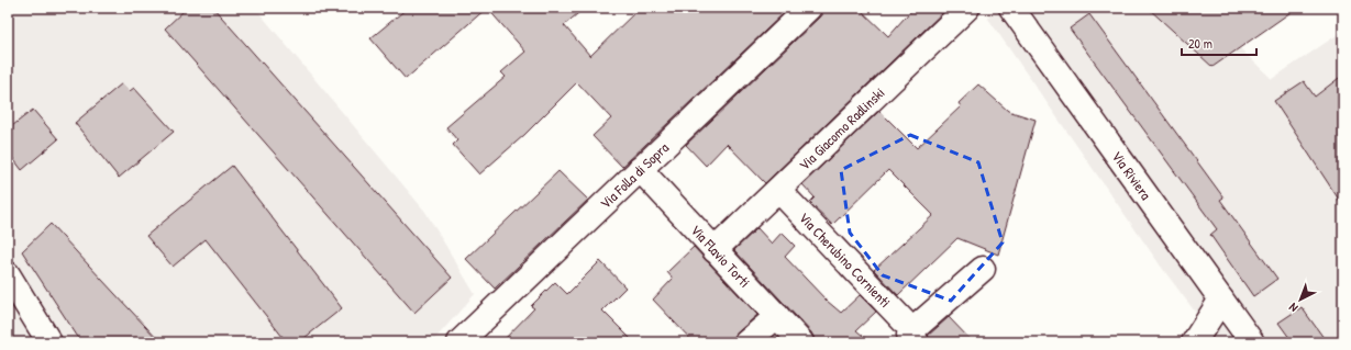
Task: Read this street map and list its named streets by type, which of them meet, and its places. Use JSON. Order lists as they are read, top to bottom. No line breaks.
{"streets":{"street":["Via Giacomo Radlinski","Via Folla di Sopra","Via Riviera","Via Flavio Torti","Via Cherubino Cornienti"]},"crossings":[["Via Giacomo Radlinski","Via Flavio Torti"],["Via Giacomo Radlinski","Via Cherubino Cornienti"],["Via Folla di Sopra","Via Flavio Torti"]],"scale_bar":"20 m","north":"bottom left"}
